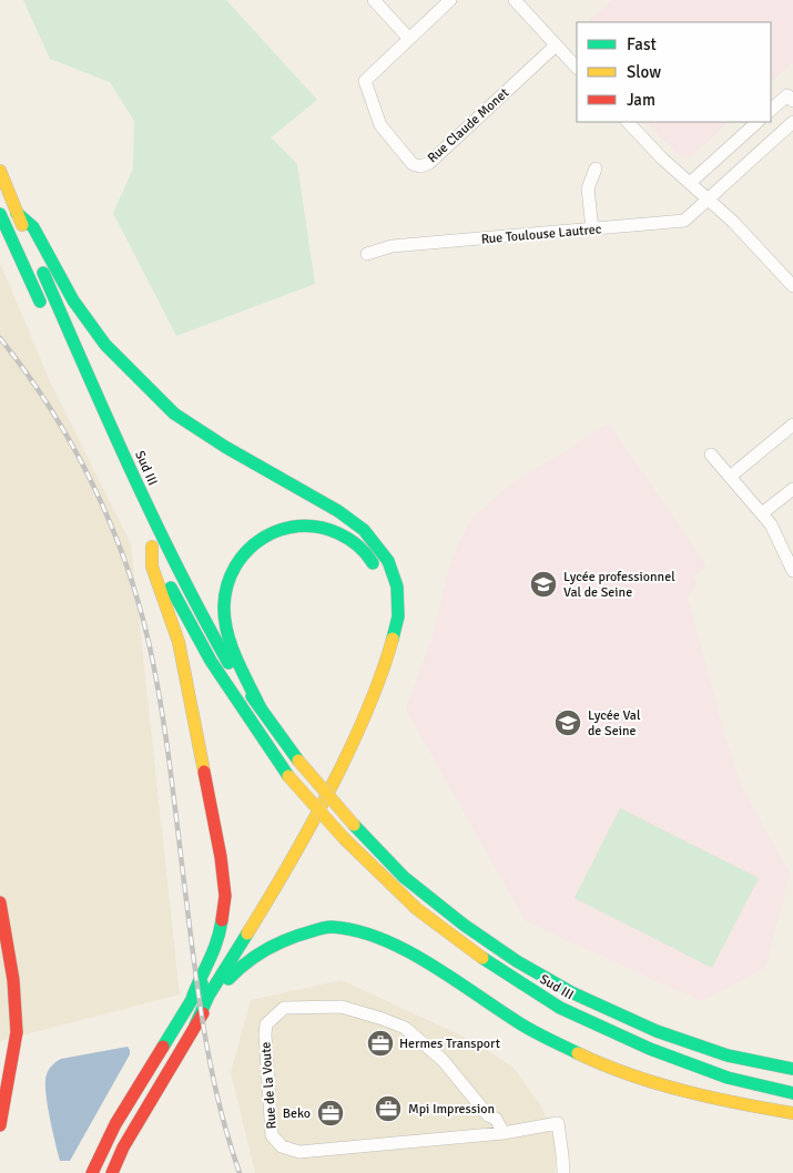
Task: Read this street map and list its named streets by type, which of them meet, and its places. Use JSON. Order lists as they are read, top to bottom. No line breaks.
{"streets":{"main road":["Sud III"],"street":["Rue Claude Monet","Rue Toulouse Lautrec","Rue de la Voute"]},"places":{"school or university":["Lycée professionnel Val de Seine","Lycée Val de Seine"],"office":["Hermes Transport","Mpi Impression","Beko"]},"legend":["Fast","Slow","Jam"]}
